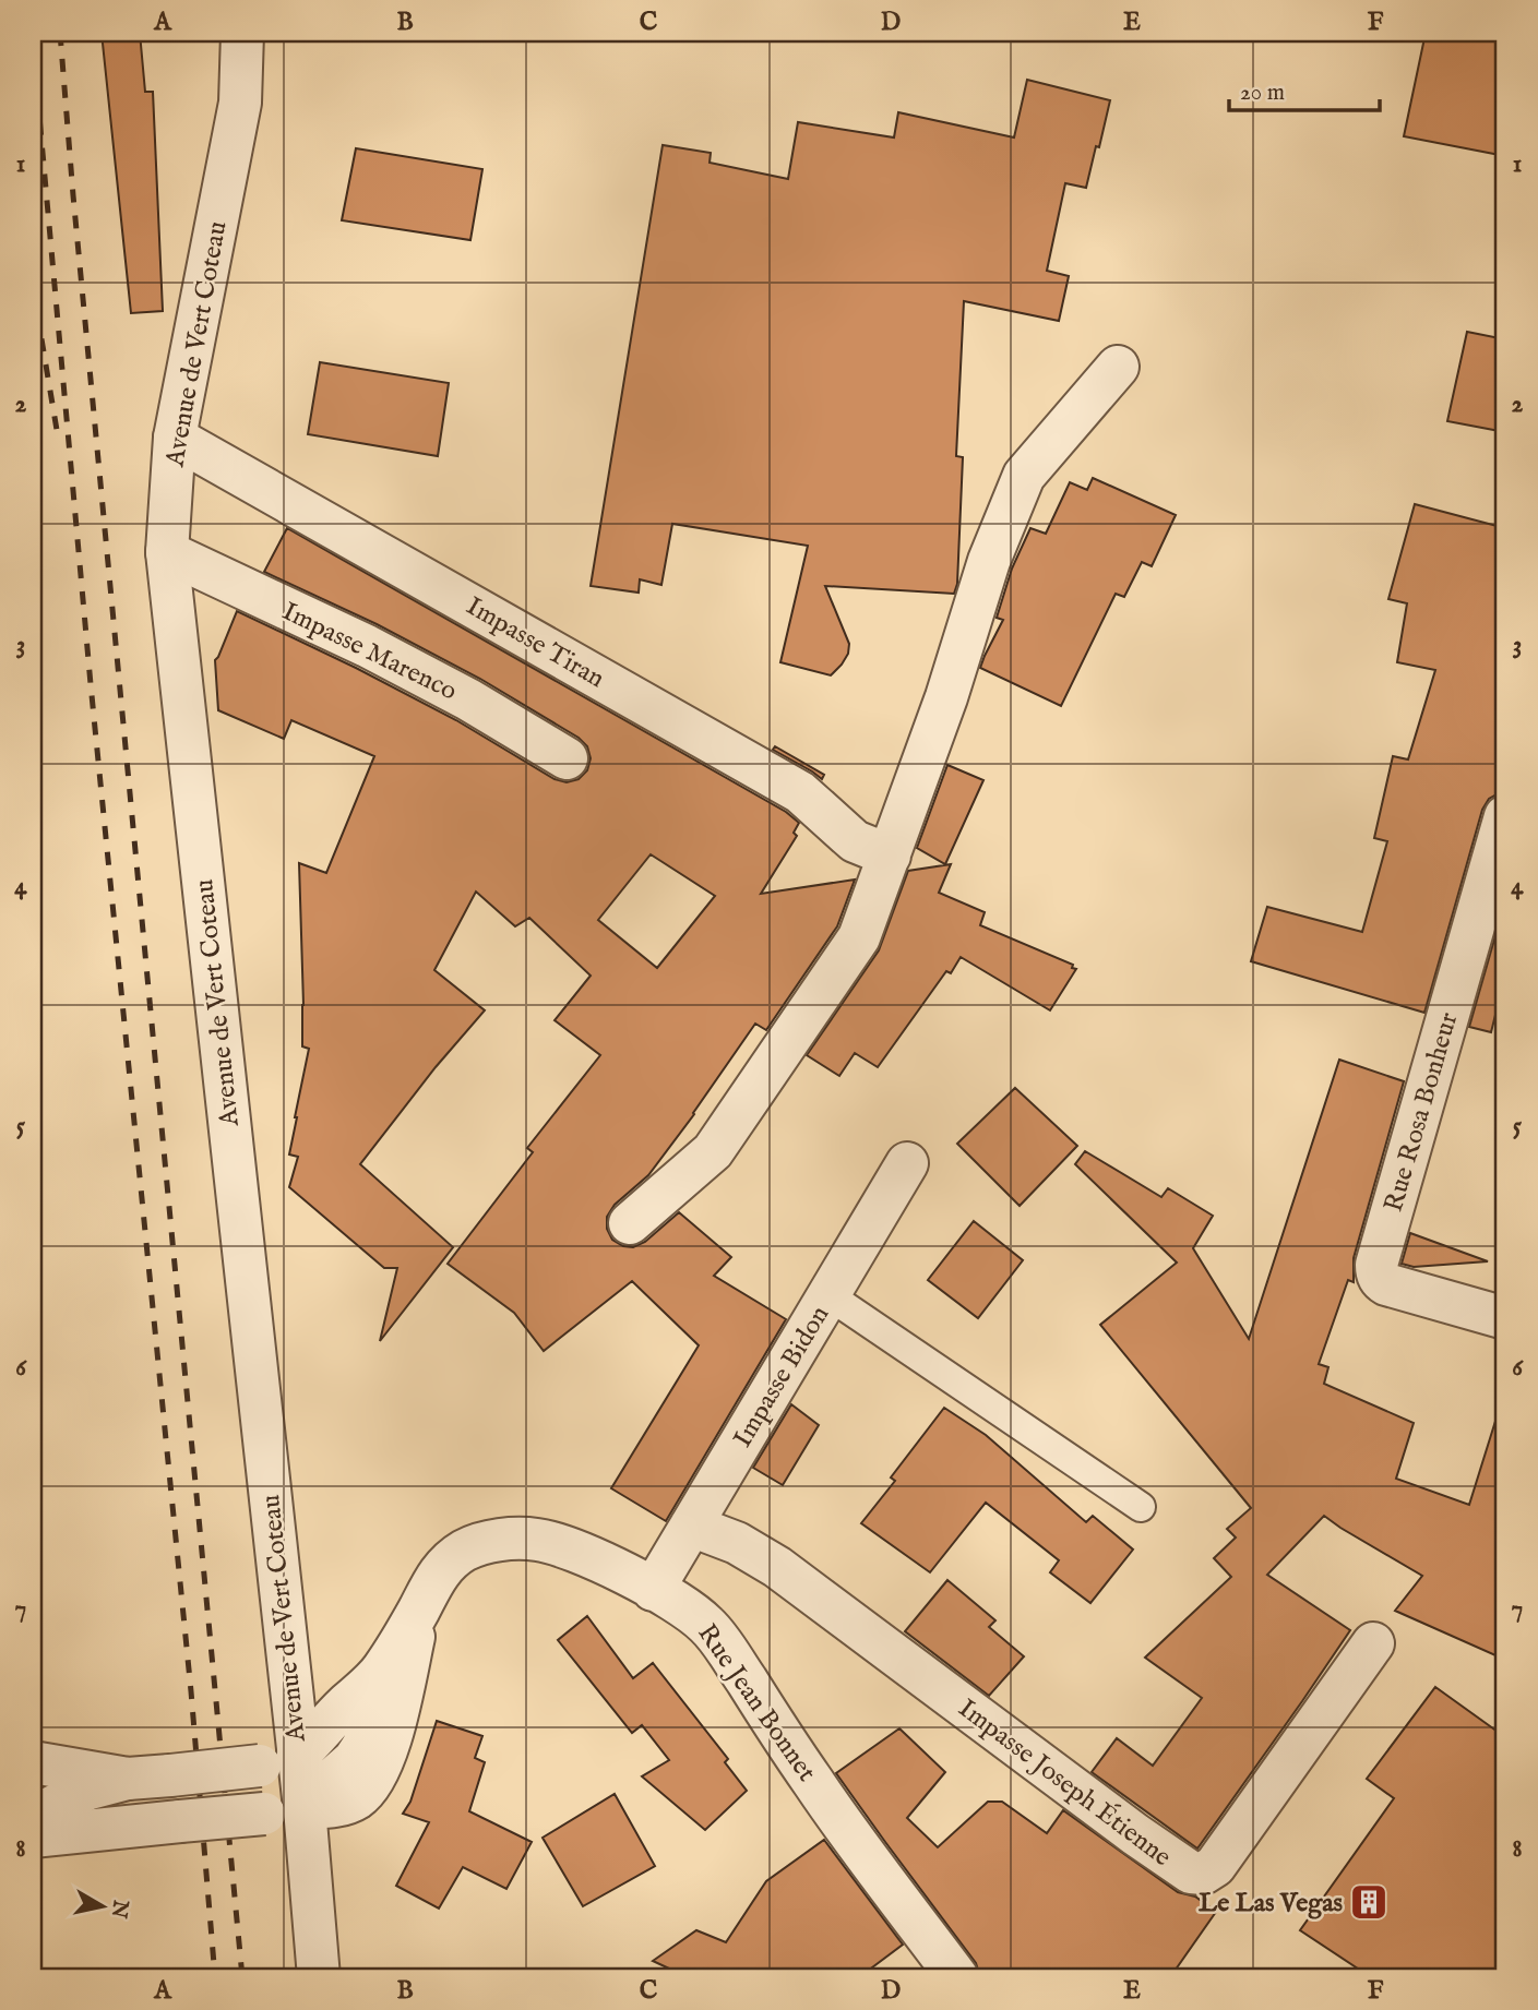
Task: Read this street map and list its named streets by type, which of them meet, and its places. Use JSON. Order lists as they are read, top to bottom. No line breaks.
{"streets":{"street":["Avenue de Vert Coteau","Impasse Tiran","Impasse Marenco","Rue Rosa Bonheur","Impasse Bidon","Rue Jean Bonnet","Impasse Joseph Étienne"]},"crossings":[["Avenue de Vert Coteau","Impasse Tiran"],["Avenue de Vert Coteau","Impasse Marenco"],["Avenue de Vert Coteau","Rue Jean Bonnet"],["Impasse Bidon","Rue Jean Bonnet"],["Impasse Bidon","Impasse Joseph Étienne"]],"places":{"building":["Le Las Vegas"]},"scale_bar":"20 m","north":"right","grid":{"columns":["A","B","C","D","E","F"],"rows":["1","2","3","4","5","6","7","8"]}}
